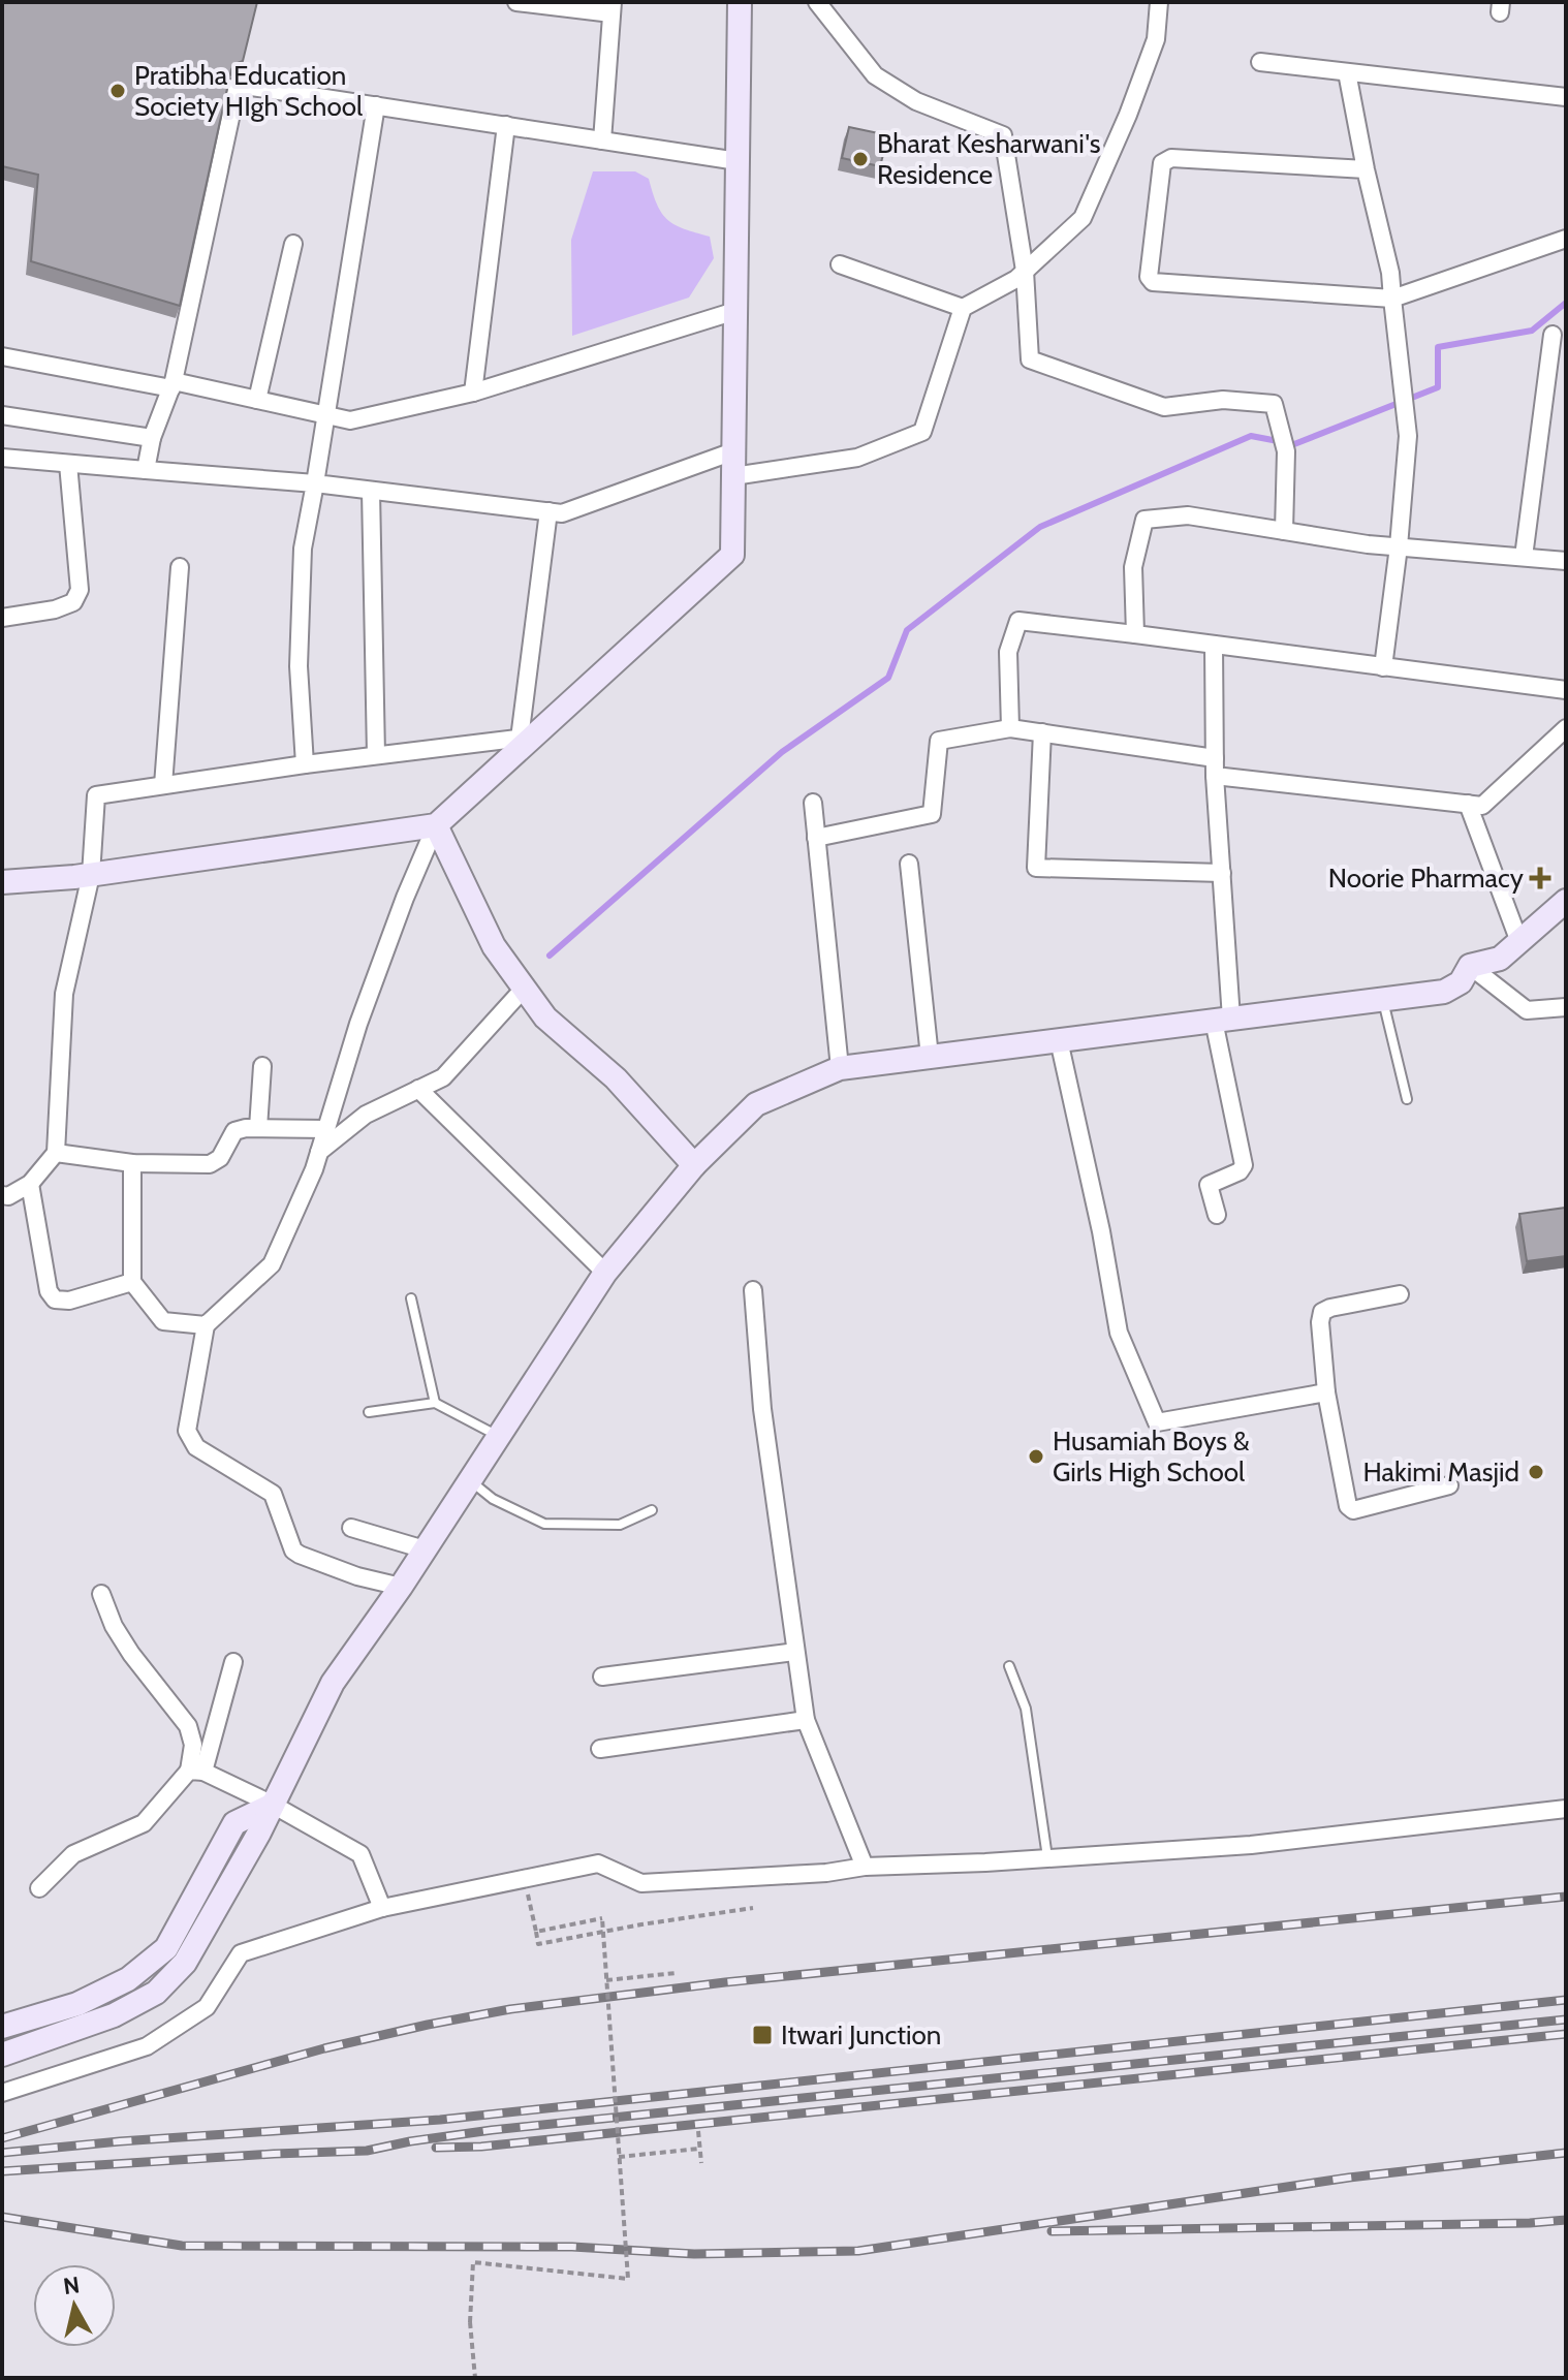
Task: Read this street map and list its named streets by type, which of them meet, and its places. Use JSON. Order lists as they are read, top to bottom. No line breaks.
{"places":{"other":["Pratibha Education Society HIgh School","Bharat Kesharwani's Residence","Husamiah Boys & Girls High School","Hakimi Masjid"],"health":["Noorie Pharmacy"],"transit":["Itwari Junction"]},"north":"top"}
